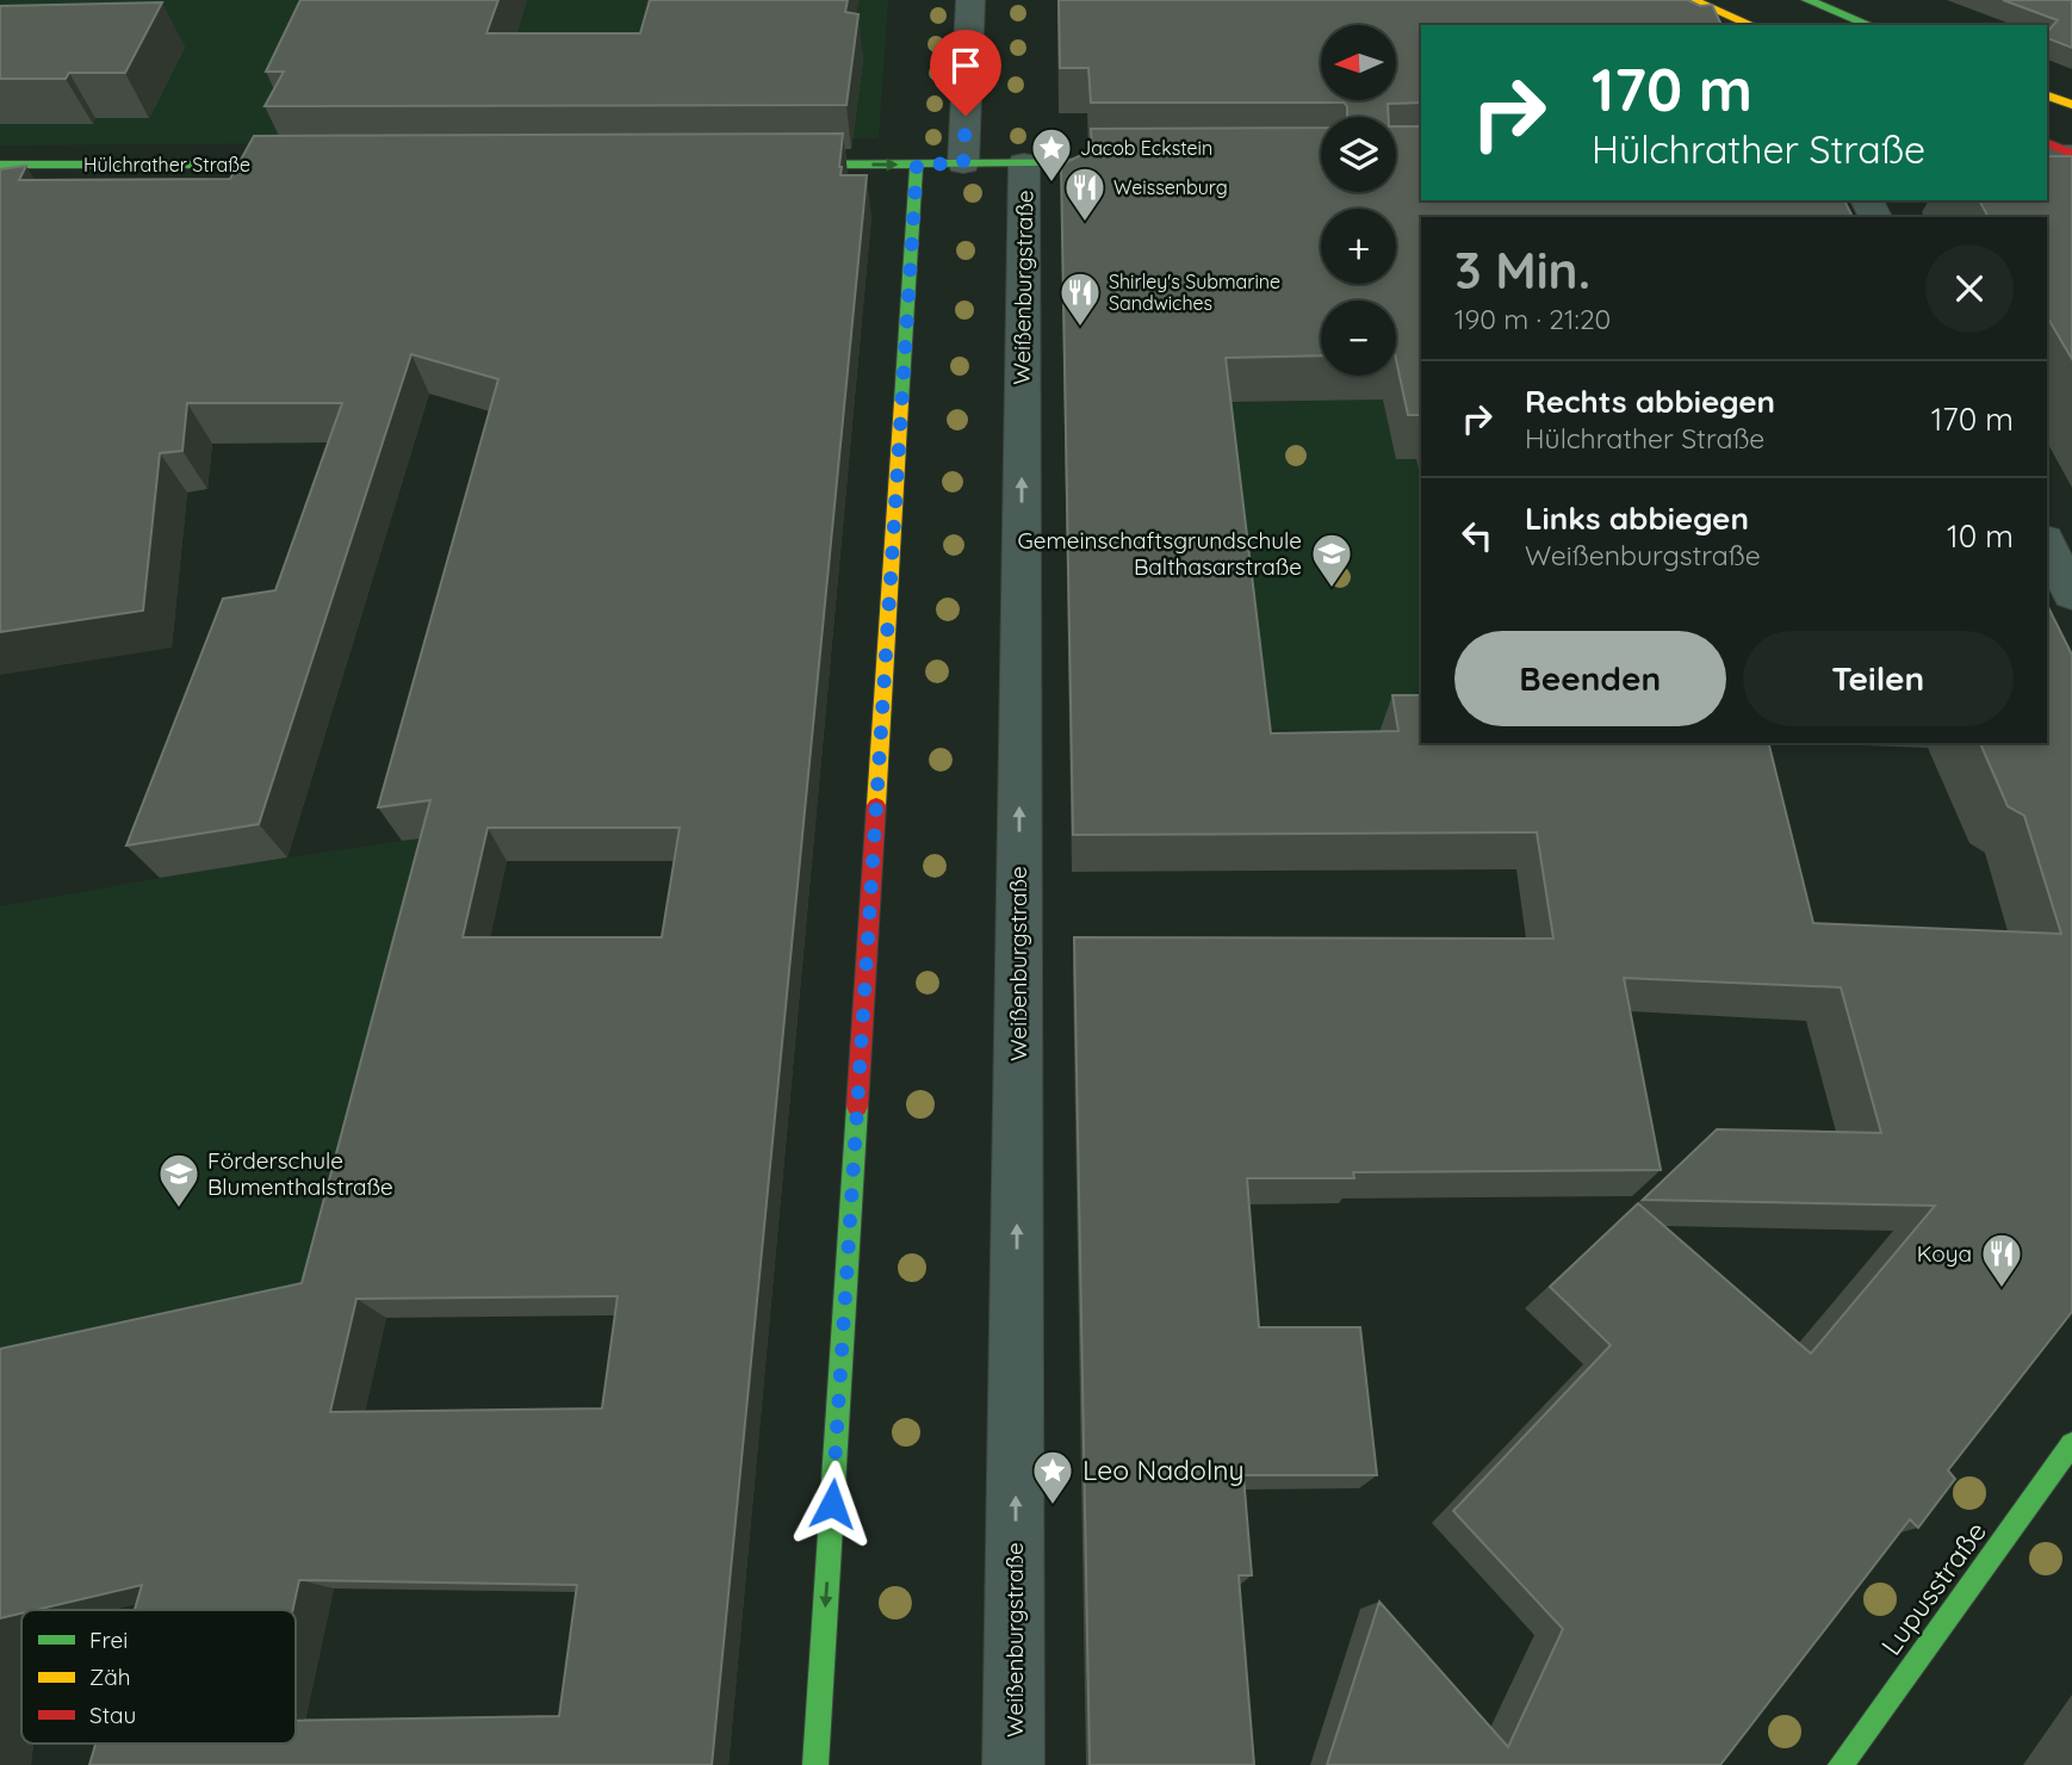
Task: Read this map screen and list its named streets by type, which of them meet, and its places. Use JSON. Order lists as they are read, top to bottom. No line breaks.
{"streets":{"street":["Hülchrather Straße","Weißenburgstraße","Lupusstraße"]},"places":{"place":["Jacob Eckstein","Leo Nadolny"],"restaurant":["Weissenburg","Shirley's Submarine Sandwiches","Koya"],"school or university":["Gemeinschaftsgrundschule Balthasarstraße","Förderschule Blumenthalstraße"]},"legend":["Frei","Zäh","Stau"],"north":"left","page":{"map_buttons":["+","−"],"turn":["170 m","Hülchrather Straße"],"heading":["3 Min.","190 m · 21:20"],"list":[{"name":"Rechts abbiegen","note":"Hülchrather Straße","value":"170 m"},{"name":"Links abbiegen","note":"Weißenburgstraße","value":"10 m"}],"buttons":["Beenden","Teilen"]}}
